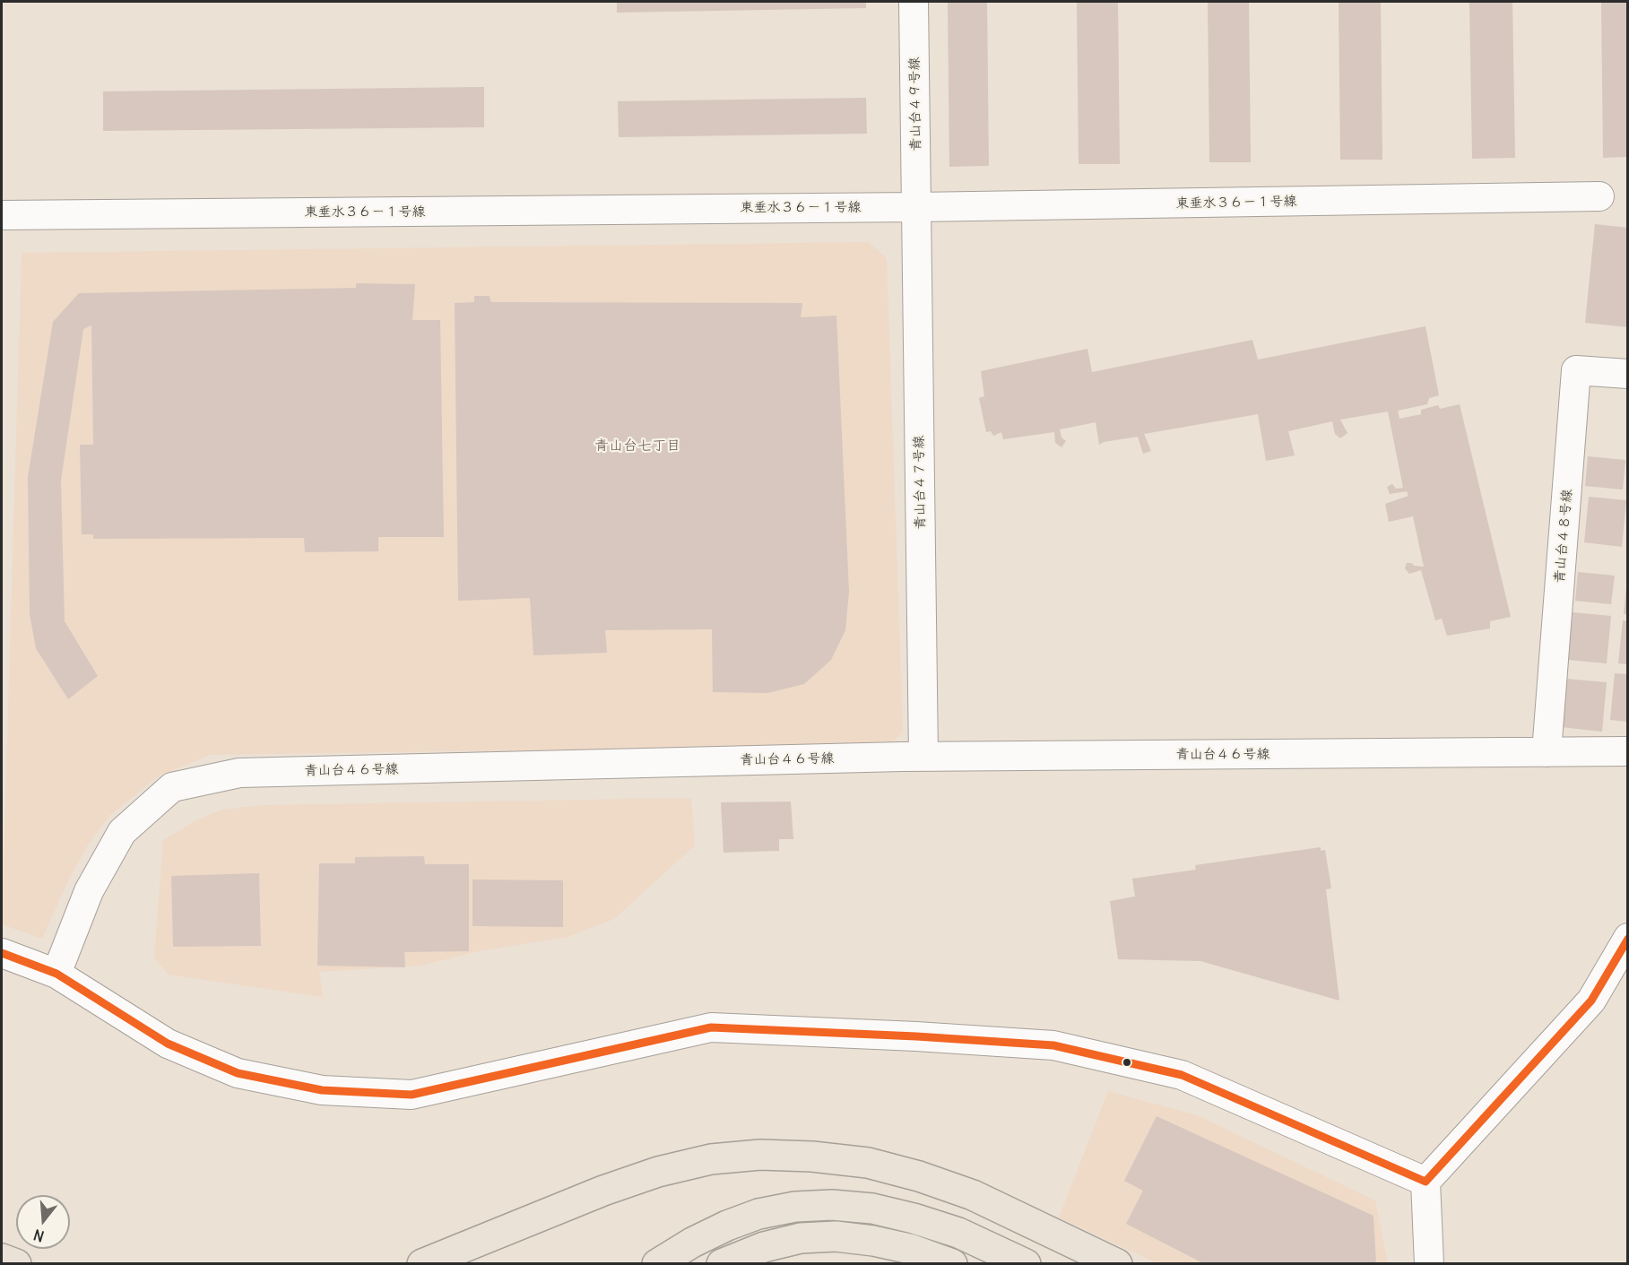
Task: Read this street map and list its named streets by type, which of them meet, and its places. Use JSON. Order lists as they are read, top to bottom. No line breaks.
{"streets":{"street":["青山台４９号線","東垂水３６－１号線","青山台４７号線","青山台４８号線","青山台４６号線"]},"crossings":[["青山台４９号線","東垂水３６－１号線"],["青山台４９号線","青山台４７号線"],["東垂水３６－１号線","青山台４７号線"],["青山台４７号線","青山台４６号線"],["青山台４８号線","青山台４６号線"]],"districts":["青山台七丁目"],"north":"bottom"}
